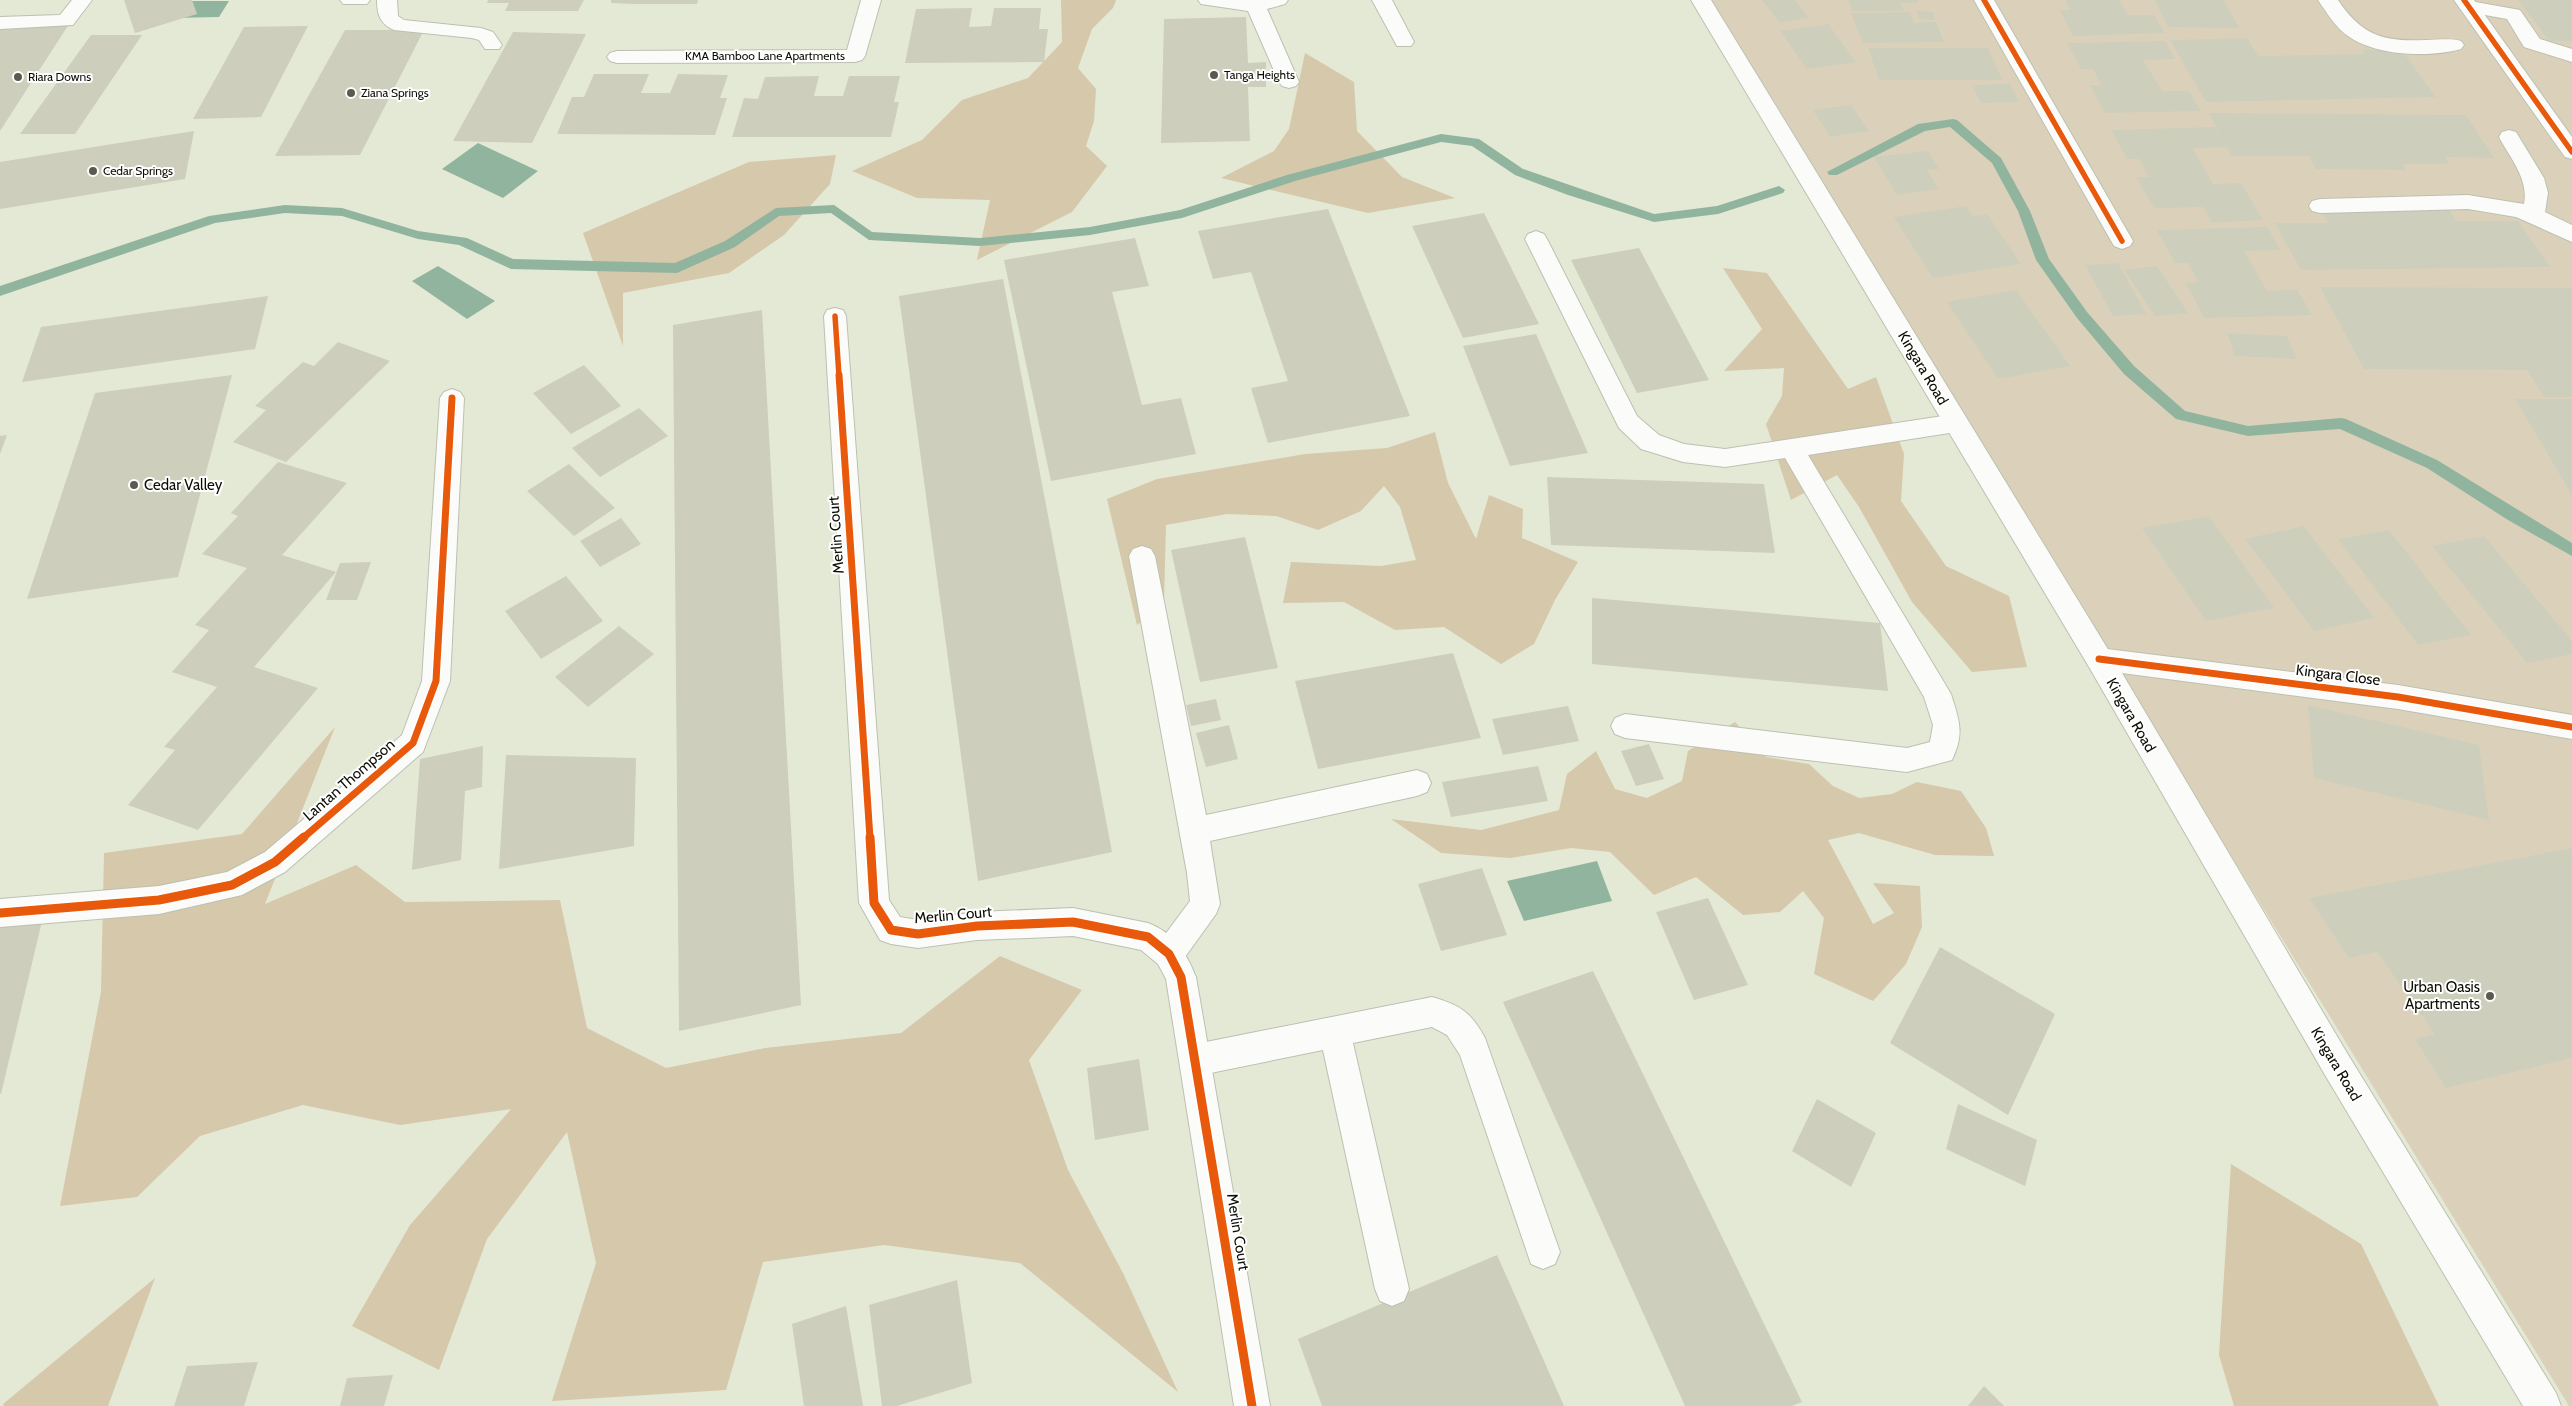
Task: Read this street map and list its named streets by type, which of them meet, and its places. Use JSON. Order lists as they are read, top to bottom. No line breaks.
{"streets":{"street":["KMA Bamboo Lane Apartments","Kingara Road","Merlin Court","Kingara Close","Lantan Thompson"]},"crossings":[["Kingara Road","Kingara Close"]],"places":["Tanga Heights","Riara Downs","Ziana Springs","Cedar Springs","Cedar Valley","Urban Oasis Apartments"]}
